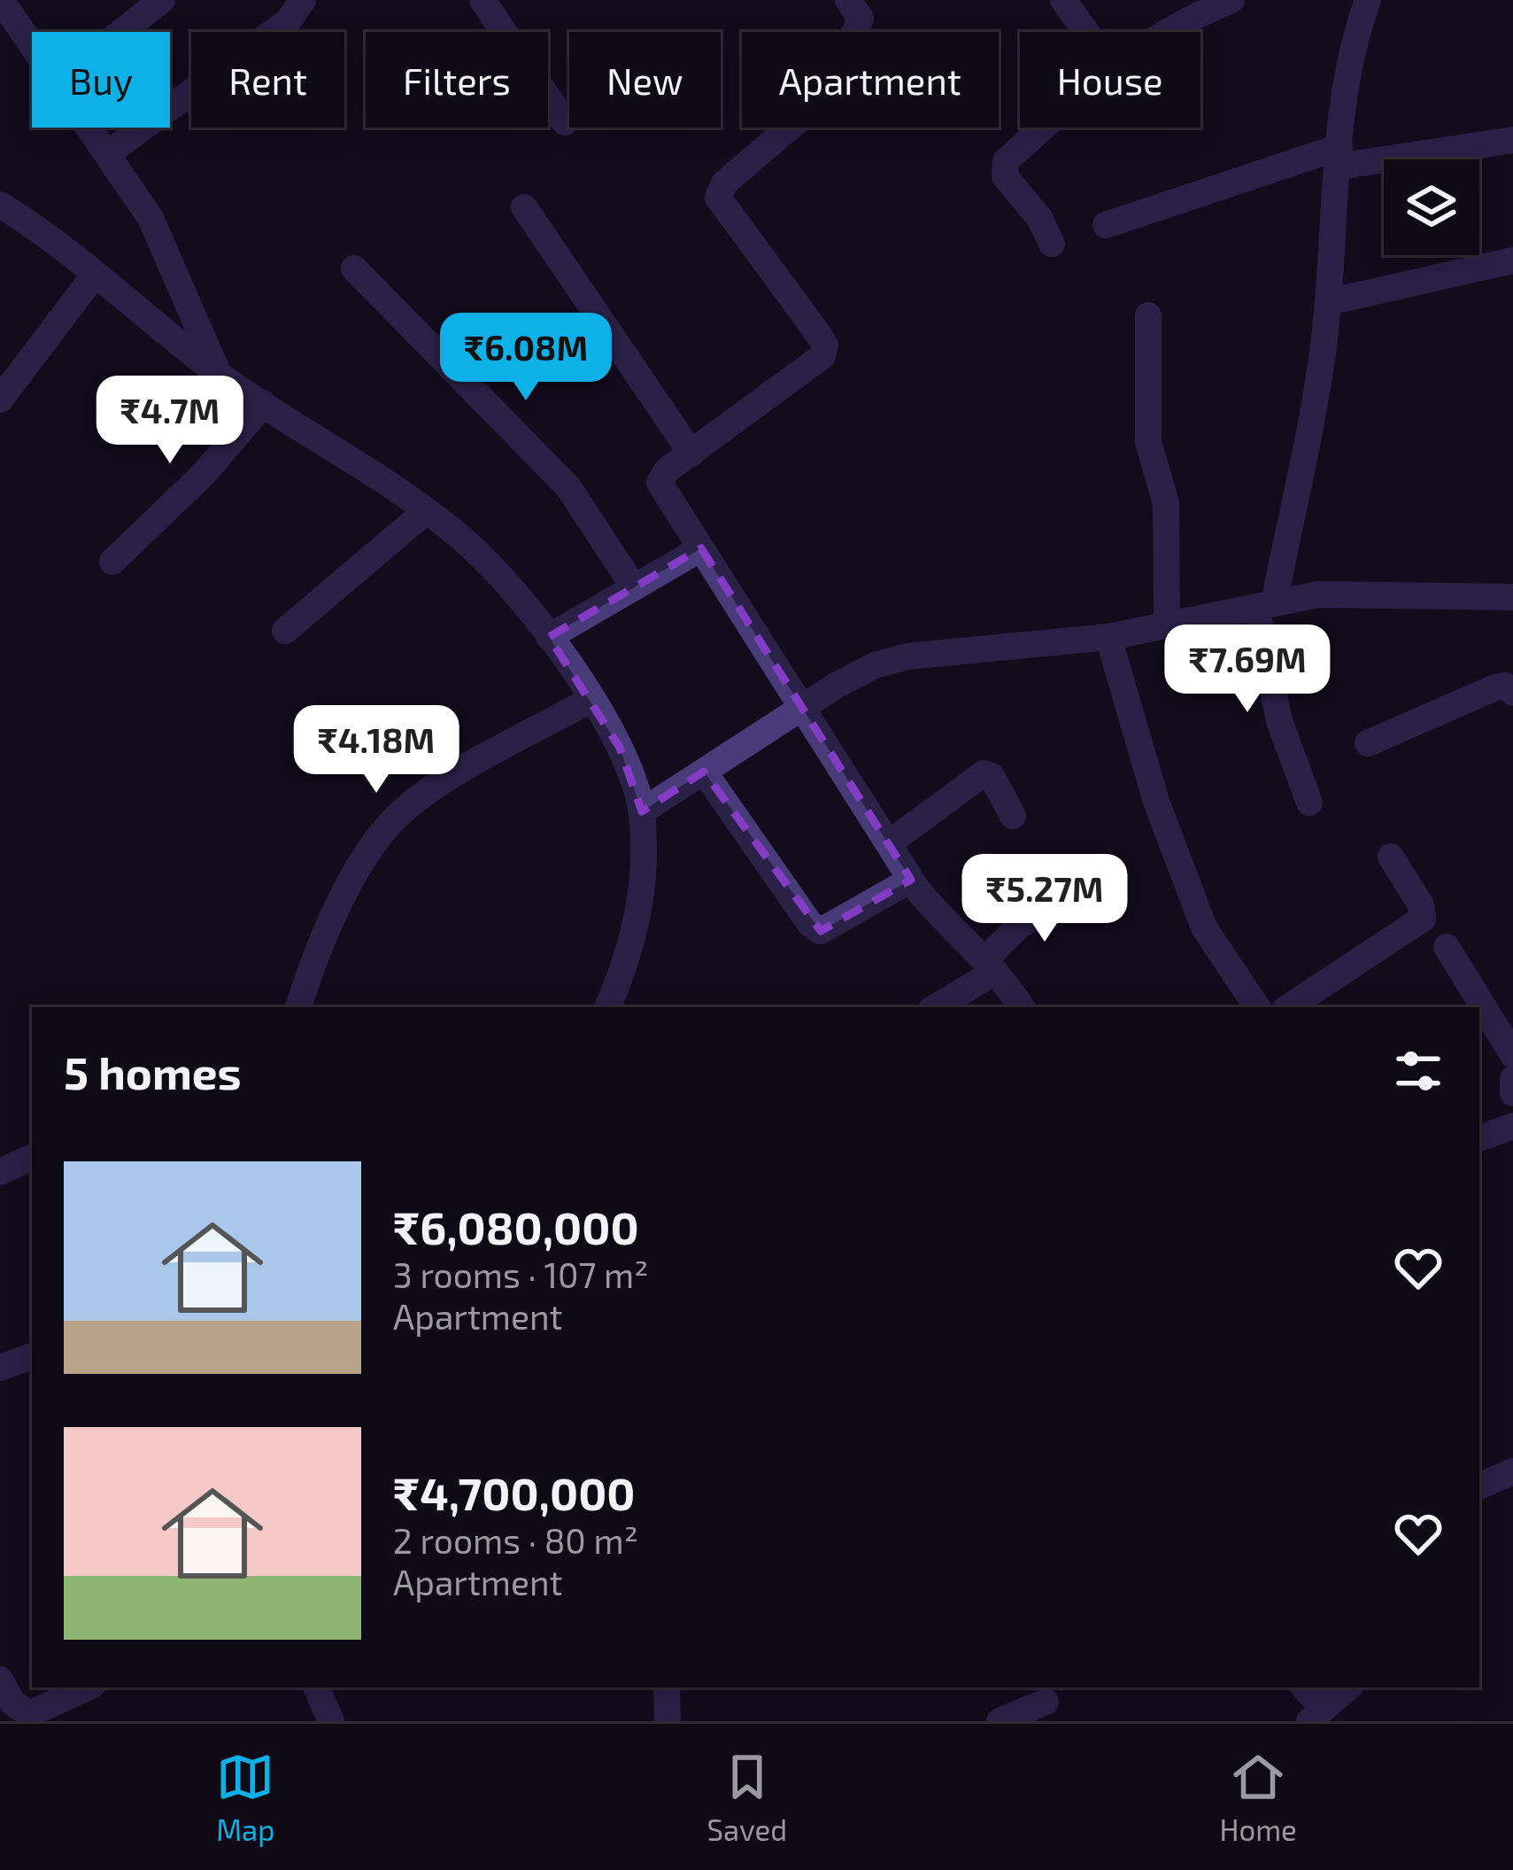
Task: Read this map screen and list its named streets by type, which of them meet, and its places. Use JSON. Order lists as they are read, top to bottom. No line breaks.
{"page":{"chip":["Buy","Rent","Filters","New","Apartment","House"],"price":["₹6.08M","₹4.7M","₹7.69M","₹4.18M","₹5.27M"],"heading":"5 homes","list":[{"name":"₹6,080,000","note":"3 rooms · 107 m² · Apartment"},{"name":"₹4,700,000","note":"2 rooms · 80 m² · Apartment"}],"tabs":["Map","Saved","Home"]}}
